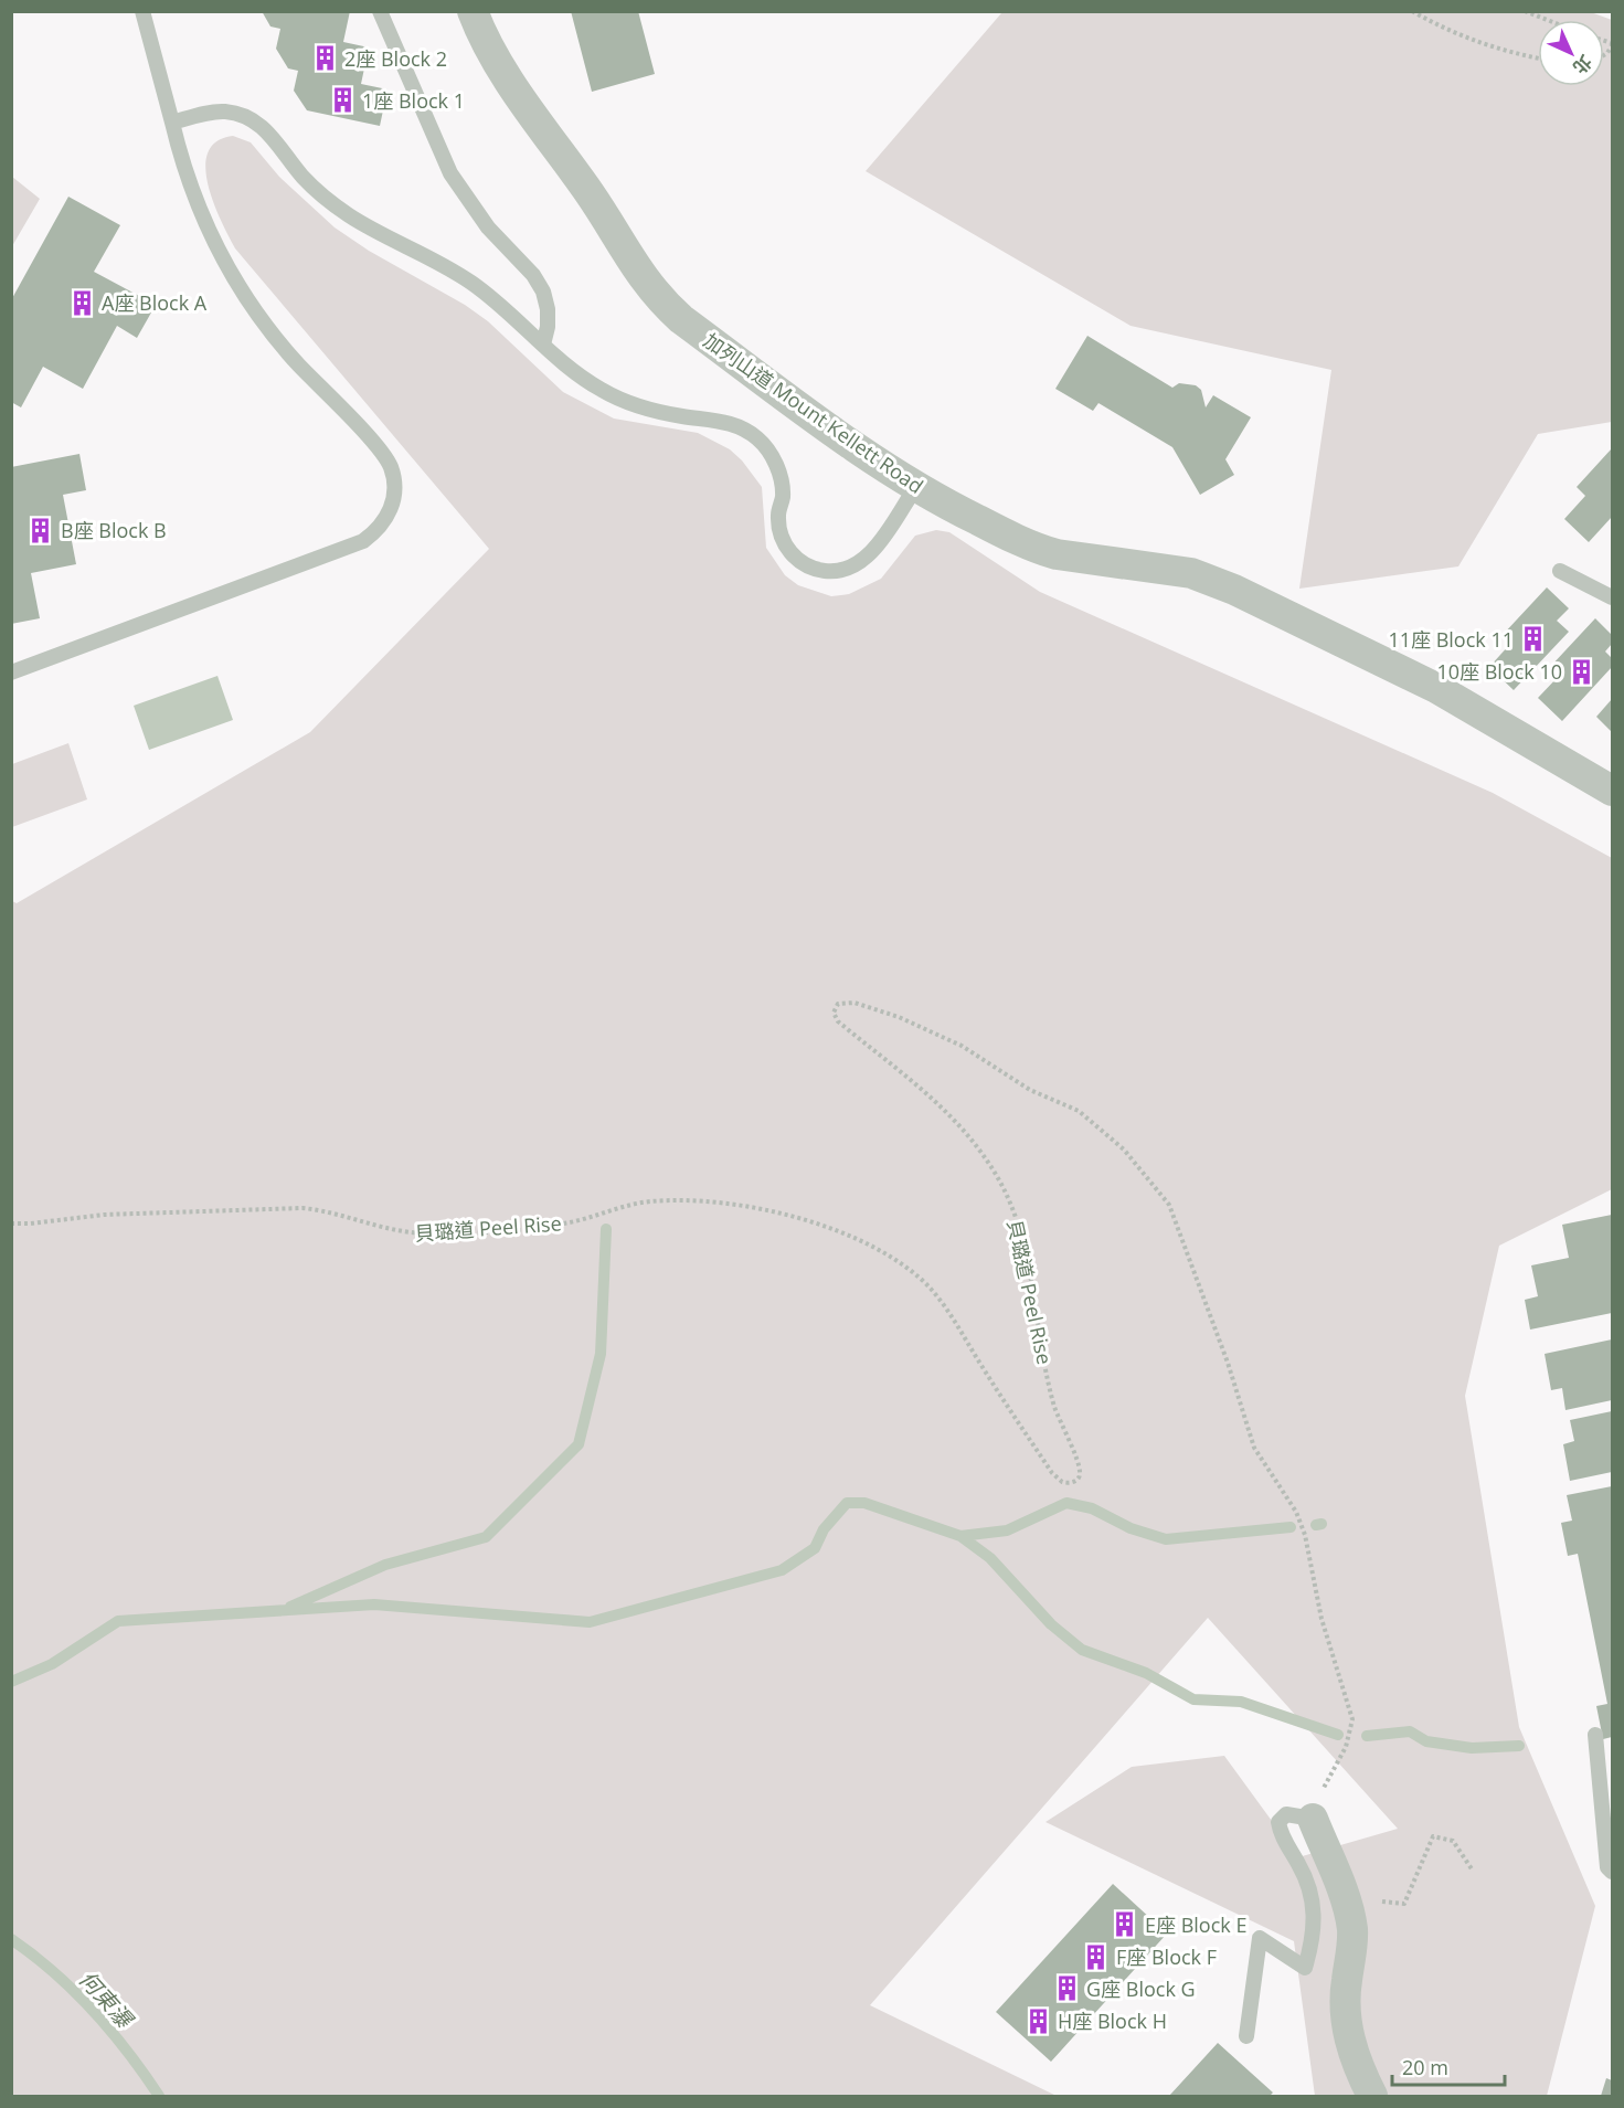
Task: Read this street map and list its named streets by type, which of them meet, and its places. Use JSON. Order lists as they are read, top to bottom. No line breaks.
{"streets":{"street":["加列山道 Mount Kellett Road"],"path":["貝璐道 Peel Rise"]},"water":["何東瀑"],"places":{"building":["2座 Block 2","1座 Block 1","A座 Block A","B座 Block B","11座 Block 11","10座 Block 10","E座 Block E","F座 Block F","G座 Block G","H座 Block H"]},"scale_bar":"20 m","north":"bottom right"}
